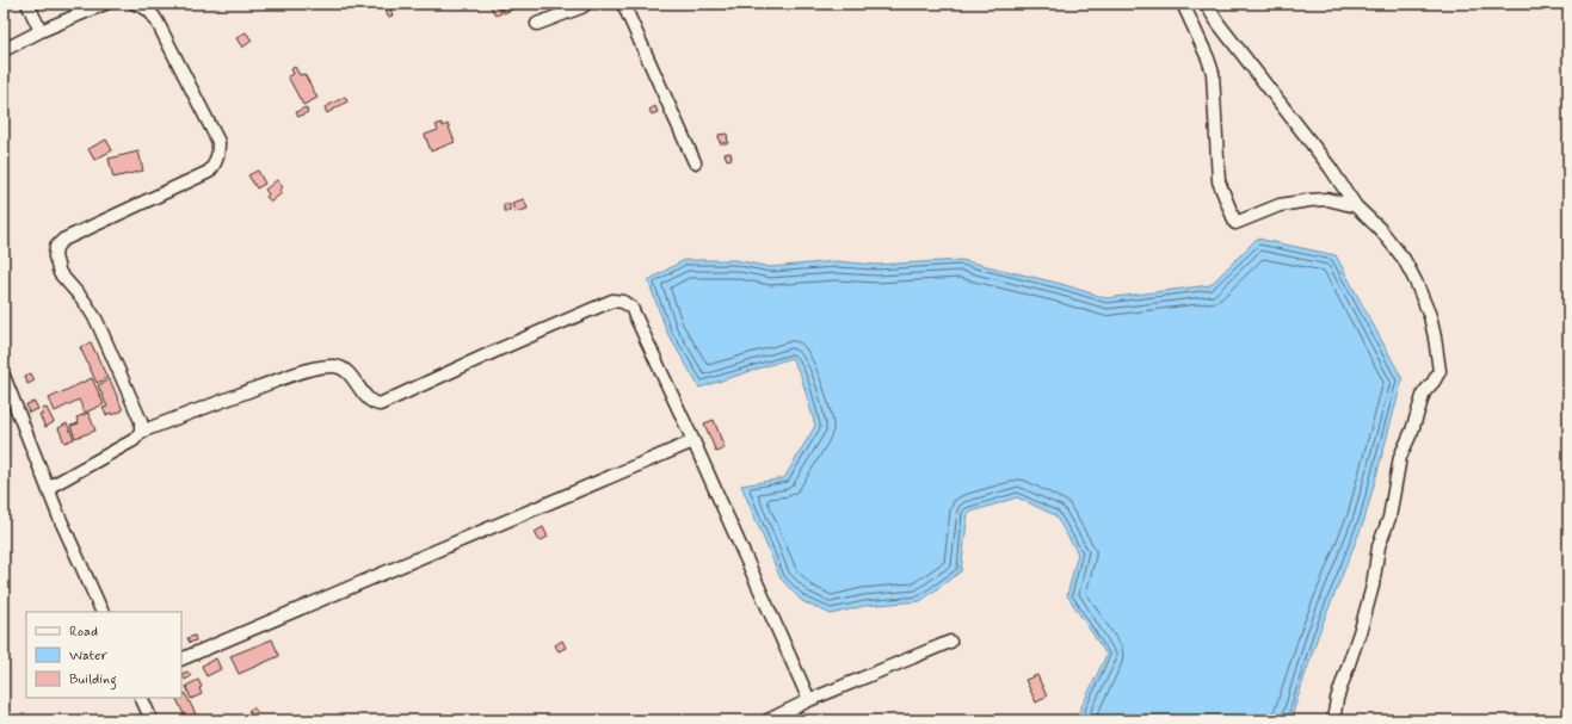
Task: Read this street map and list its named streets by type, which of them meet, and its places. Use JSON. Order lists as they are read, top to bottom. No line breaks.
{"legend":["Road","Water","Building"]}
